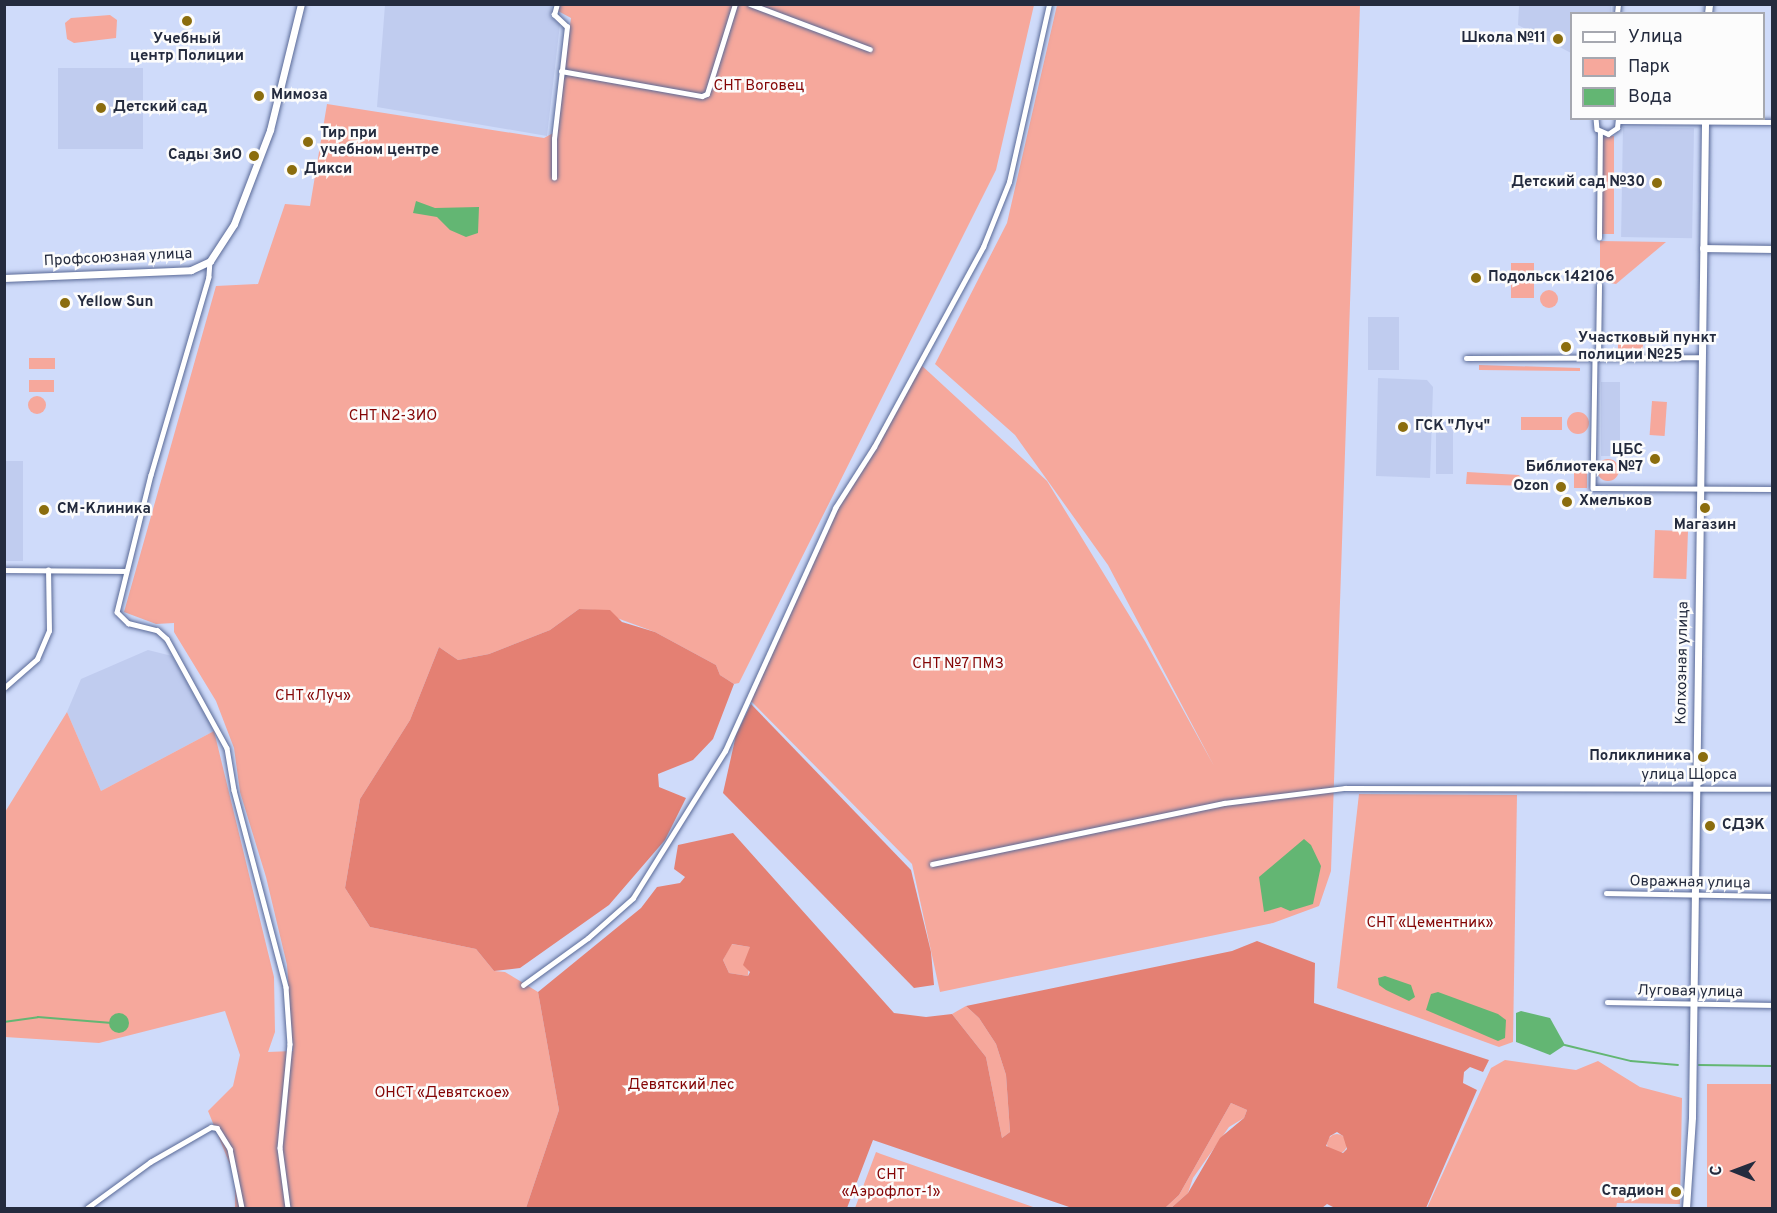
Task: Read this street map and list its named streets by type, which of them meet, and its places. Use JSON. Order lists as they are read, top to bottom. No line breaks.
{"streets":{"street":["Профсоюзная улица","Колхозная улица","улица Щорса","Овражная улица","Луговая улица"]},"crossings":[["Колхозная улица","улица Щорса"],["Колхозная улица","Овражная улица"],["Колхозная улица","Луговая улица"]],"parks":["СНТ Воговец","СНТ N2-ЗИО","СНТ №7 ПМЗ","СНТ «Луч»","СНТ «Цементник»","Девятский лес","ОНСТ «Девятское»","СНТ «Аэрофлот-1»"],"places":["Учебный центр Полиции","Школа №11","Мимоза","Детский сад","Тир при учебном центре","Сады ЗиО","Дикси","Детский сад №30","Подольск 142106","Yellow Sun","Участковый пункт полиции №25","ГСК \"Луч\"","ЦБС Библиотека №7","Ozon","Хмельков","Магазин","СМ-Клиника","Поликлиника","СДЭК","Стадион"],"legend":["Улица","Парк","Вода"],"north":"left"}
